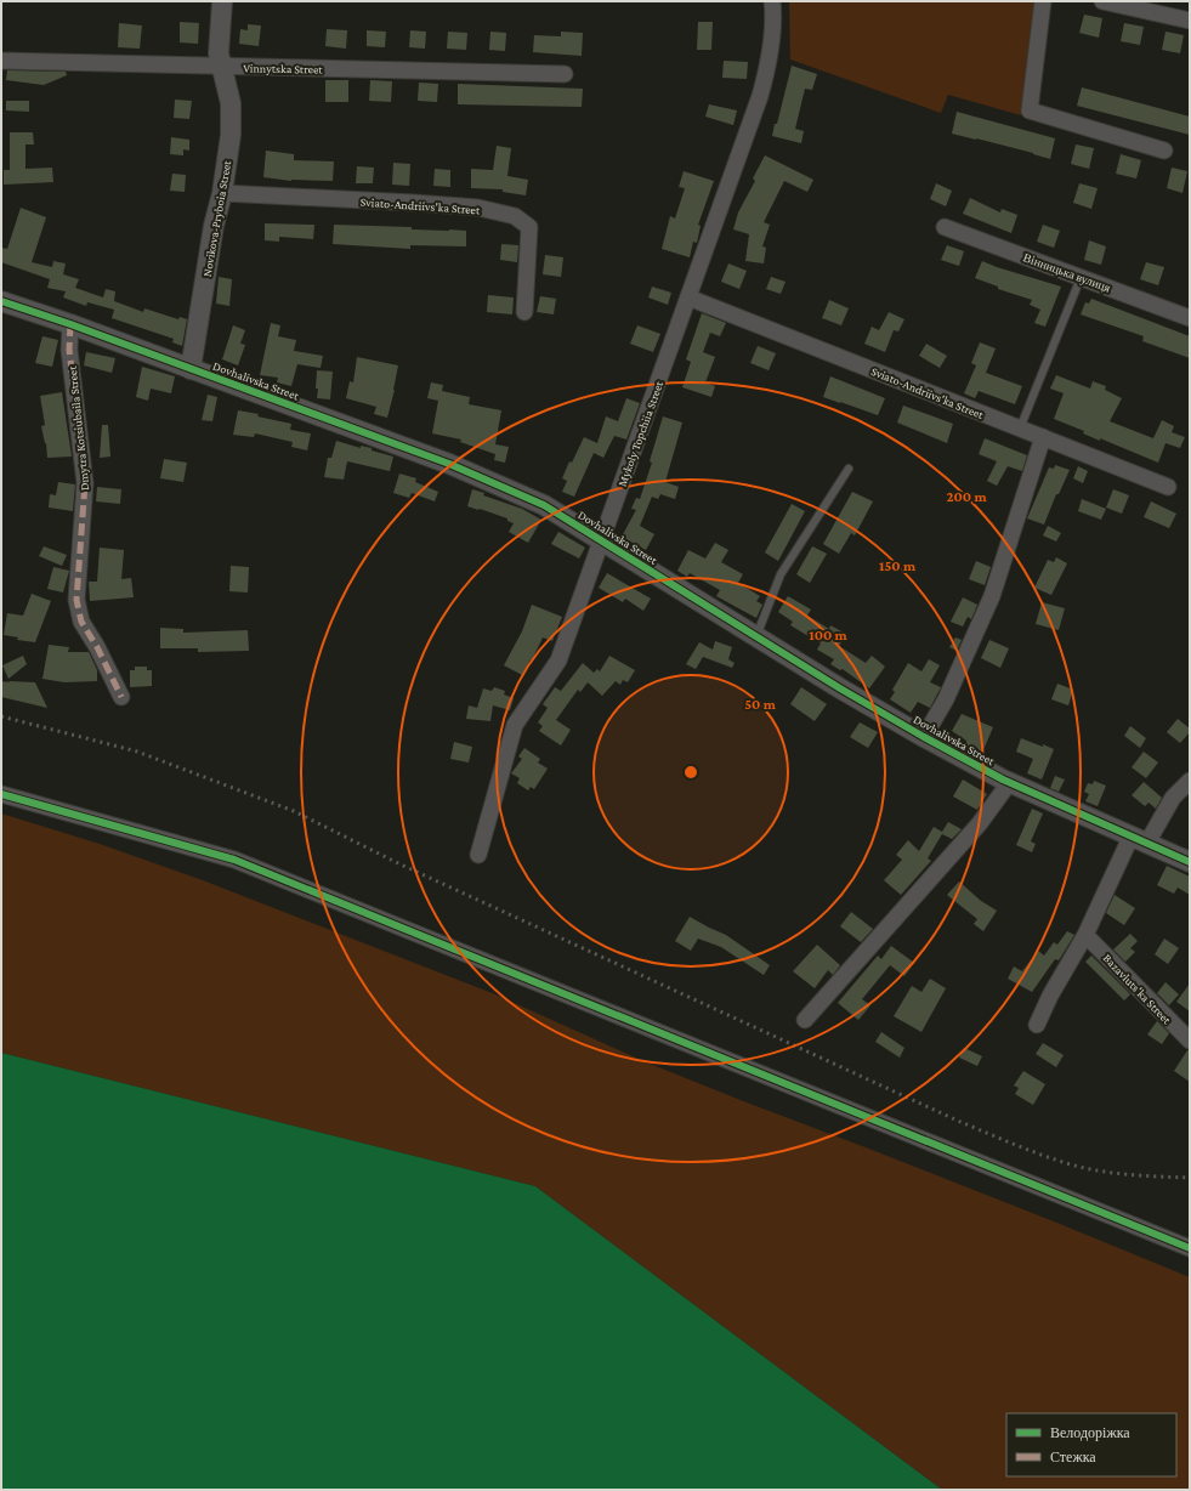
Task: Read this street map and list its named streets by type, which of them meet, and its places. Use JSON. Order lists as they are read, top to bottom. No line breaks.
{"streets":{"street":["Vinnytska Street","Sviato-Andriivs'ka Street","Novikova-Pryboia Street","Вінницька вулиця","Dovhalivska Street","Dmytra Kotsiubaila Street","Mykoly Topchiia Street","Bazavluts'ka Street"]},"crossings":[["Vinnytska Street","Novikova-Pryboia Street"],["Sviato-Andriivs'ka Street","Novikova-Pryboia Street"],["Sviato-Andriivs'ka Street","Mykoly Topchiia Street"],["Novikova-Pryboia Street","Dovhalivska Street"],["Dovhalivska Street","Dmytra Kotsiubaila Street"],["Dovhalivska Street","Mykoly Topchiia Street"]],"legend":["Велодоріжка","Стежка"],"rings":["200 m","150 m","100 m","50 m"]}
